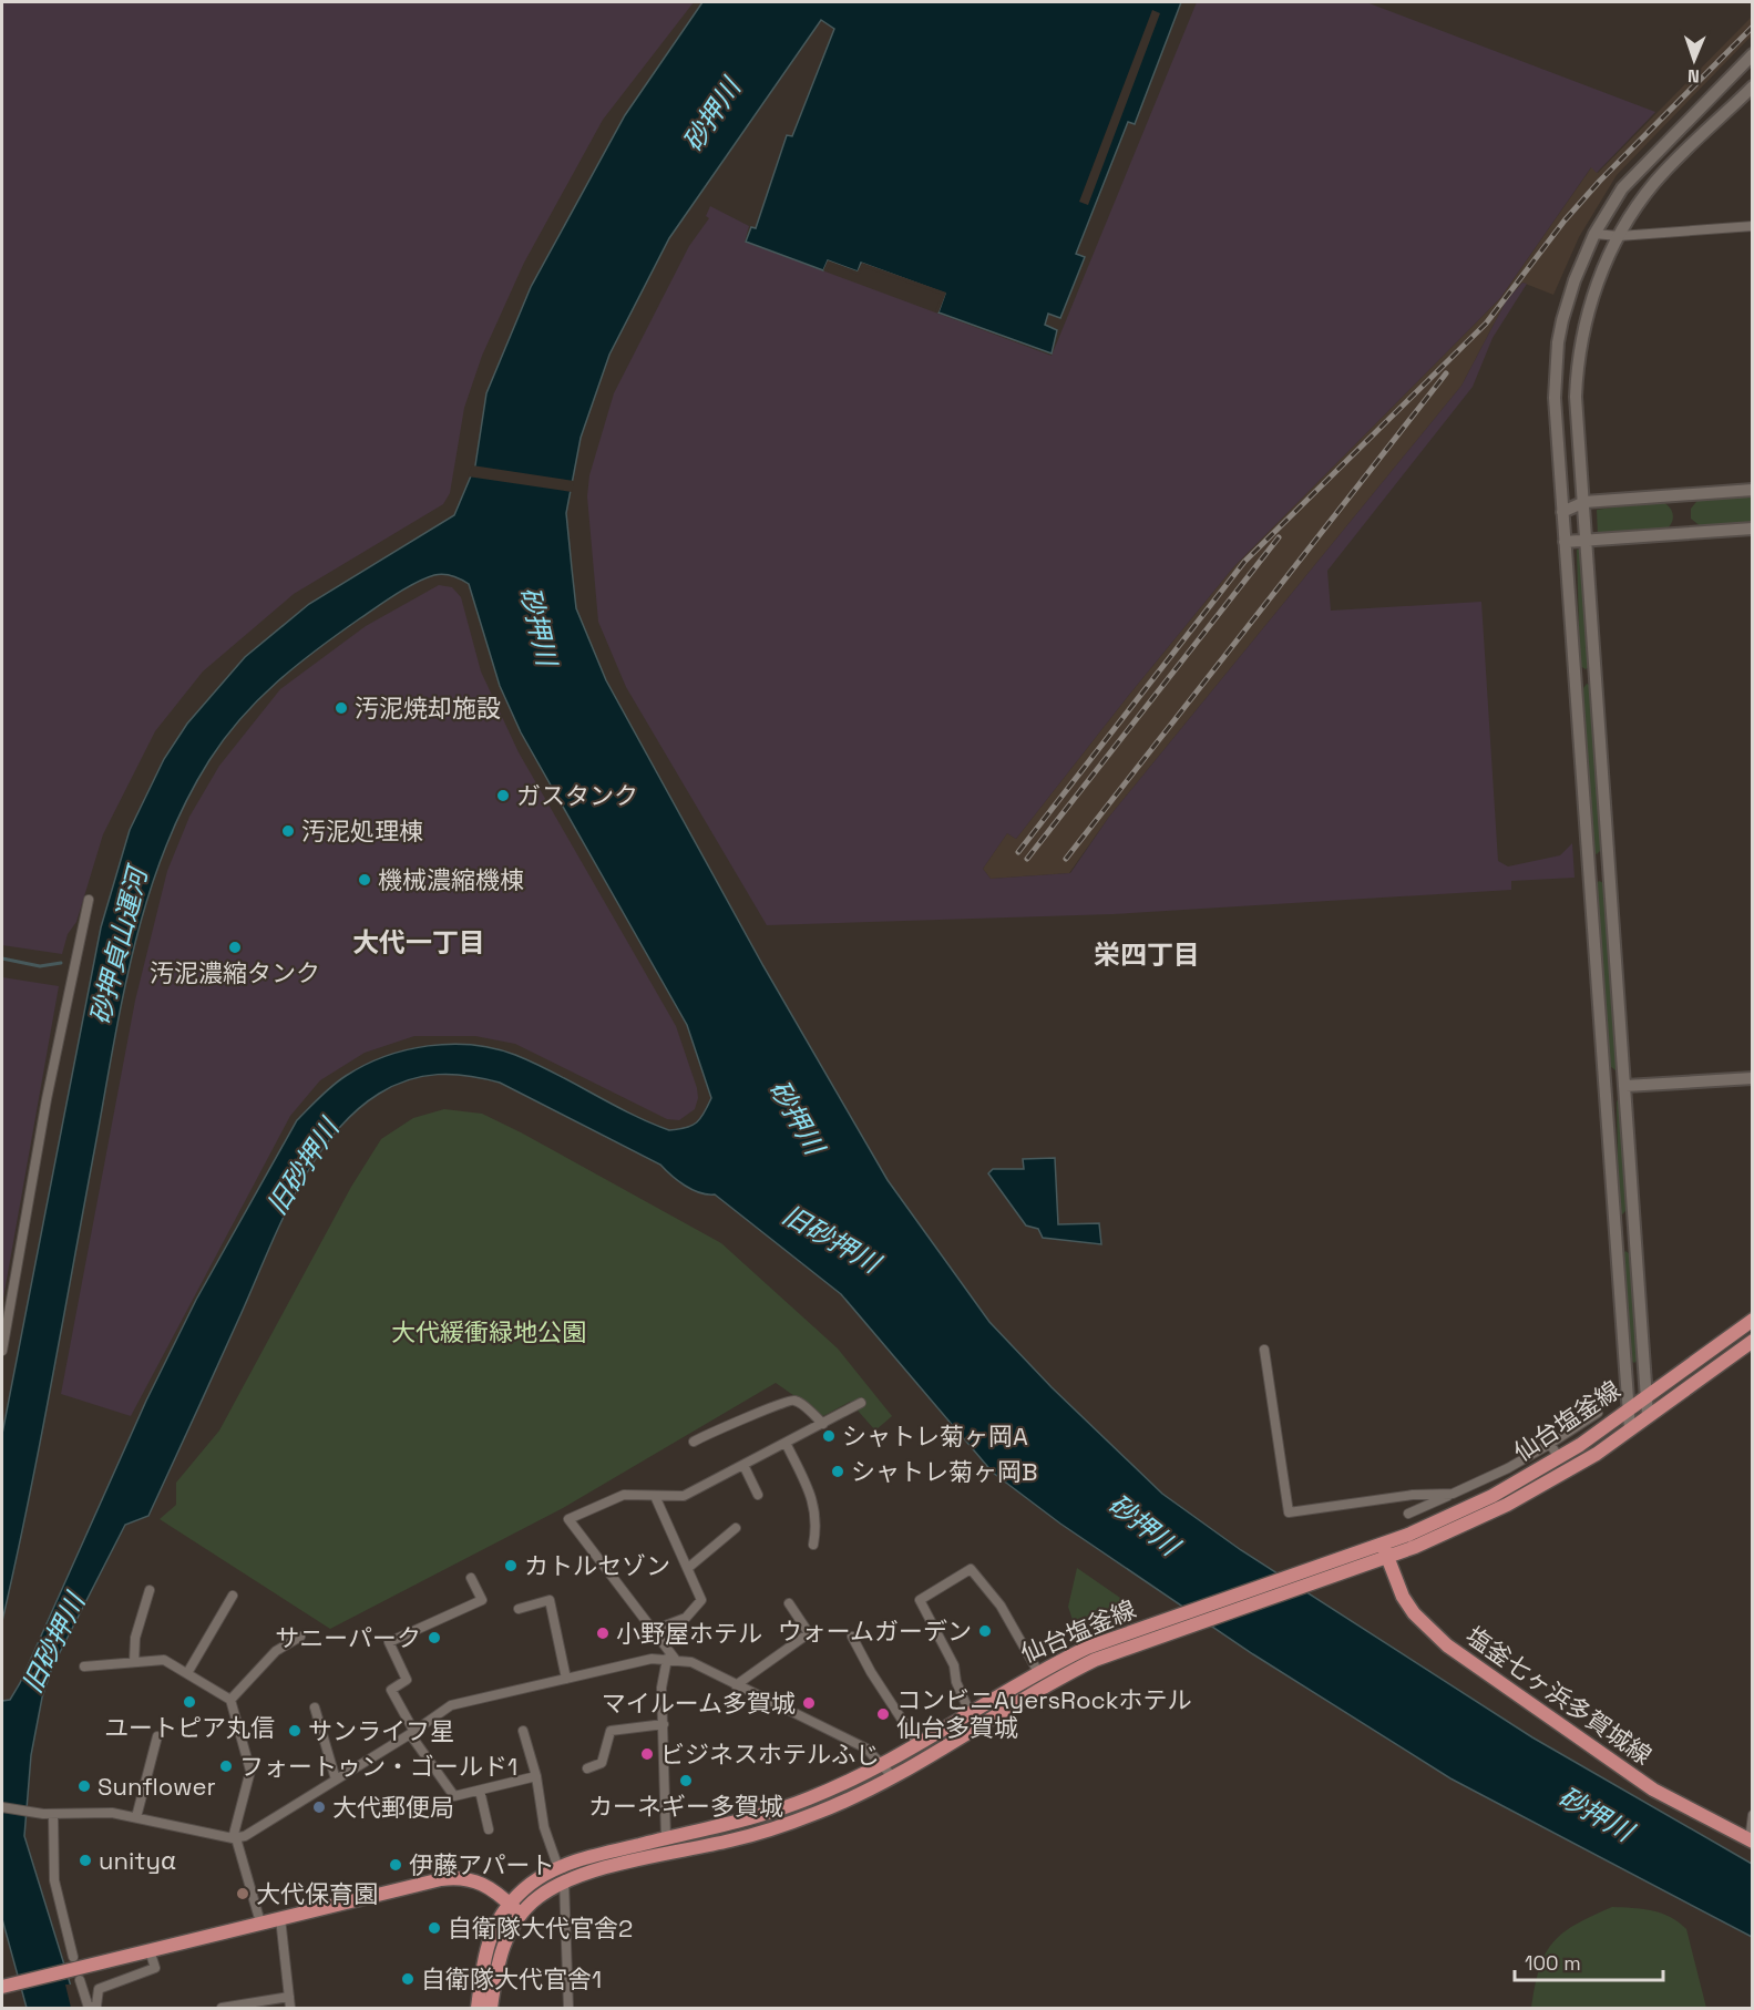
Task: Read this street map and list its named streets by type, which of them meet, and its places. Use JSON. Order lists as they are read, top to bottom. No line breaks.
{"streets":{"main road":["仙台塩釜線","塩釜七ヶ浜多賀城線"]},"crossings":[["仙台塩釜線","塩釜七ヶ浜多賀城線"]],"districts":["大代一丁目","栄四丁目"],"water":["砂押川","砂押貞山運河","旧砂押川"],"parks":["大代緩衝緑地公園"],"places":["汚泥焼却施設","ガスタンク","汚泥処理棟","機械濃縮機棟","汚泥濃縮タンク","シャトレ菊ヶ岡A","シャトレ菊ヶ岡B","カトルセゾン","ウォームガーデン","小野屋ホテル","サニーパーク","ユートピア丸信","マイルーム多賀城","コンビニAyersRockホテル 仙台多賀城","サンライフ星","ビジネスホテルふじ","フォートゥン・ゴールド1","カーネギー多賀城","Sunflower","大代郵便局","unityα","伊藤アパート","大代保育園","自衛隊大代官舎2","自衛隊大代官舎1"],"scale_bar":"100 m","north":"bottom"}
